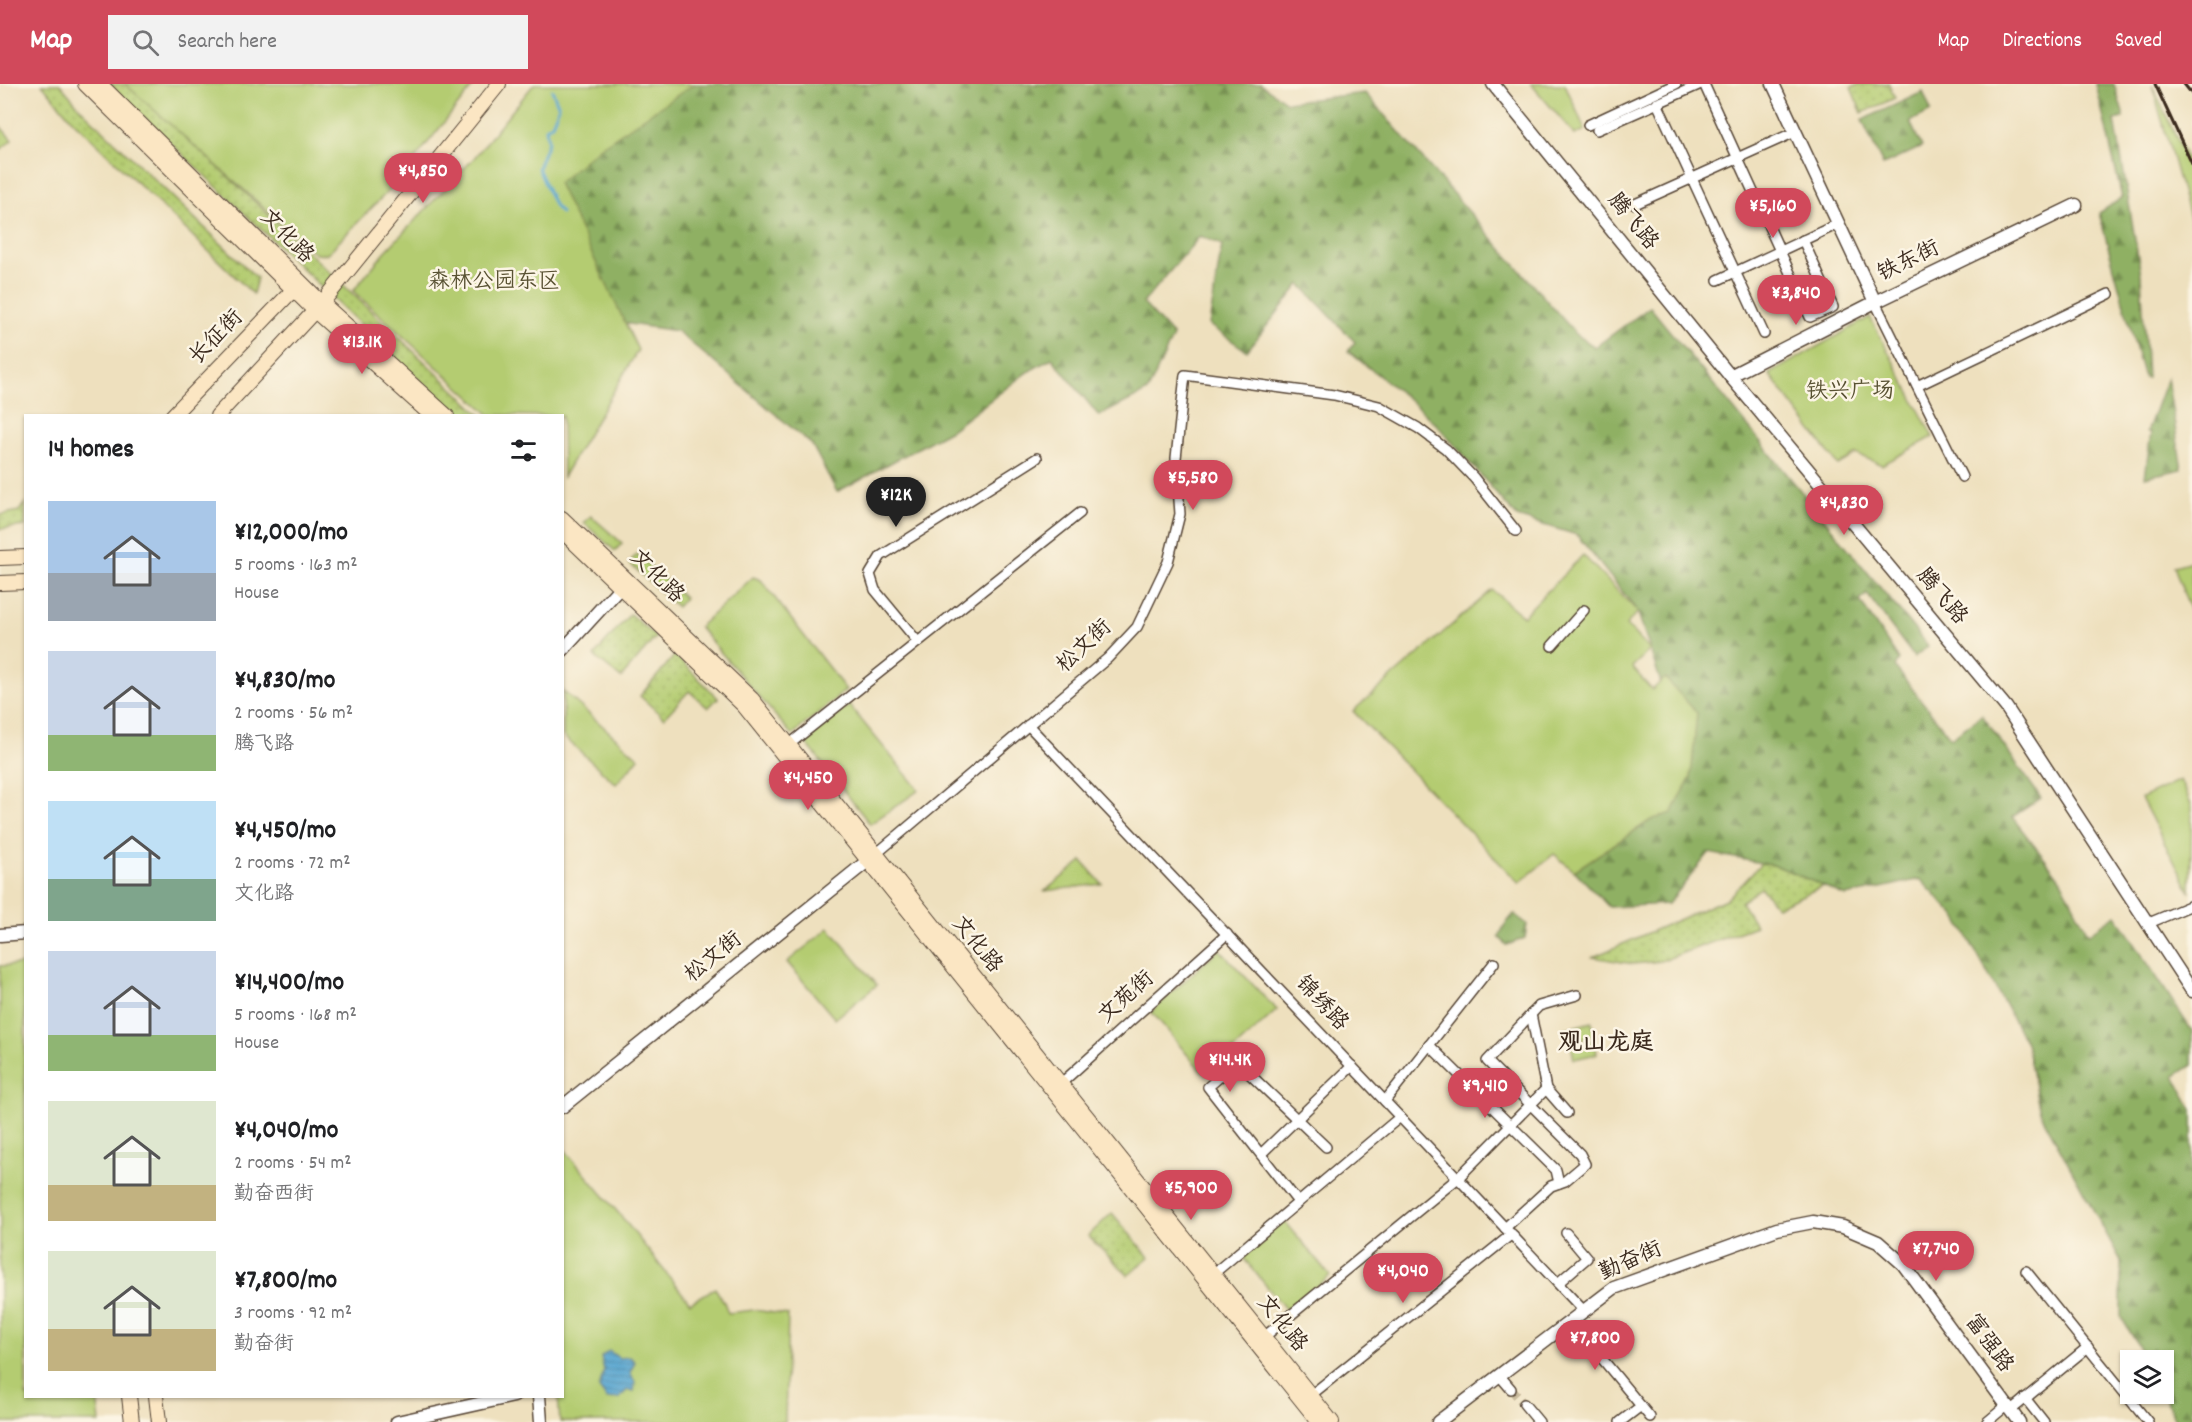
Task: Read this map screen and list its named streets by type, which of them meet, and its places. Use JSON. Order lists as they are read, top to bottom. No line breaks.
{"streets":{"main road":["文化路","长征街"],"street":["腾飞路","铁东街","松文街","文苑街","锦绣路","勤奋街","富强路"]},"crossings":[["腾飞路","铁东街"],["文化路","长征街"],["文化路","松文街"],["文化路","文苑街"],["松文街","锦绣路"],["文苑街","锦绣路"],["锦绣路","勤奋街"],["勤奋街","富强路"]],"districts":["观山龙庭"],"parks":["森林公园东区","铁兴广场"],"page":{"header":"Map","search":"Search here","nav":["Map","Directions","Saved"],"price":["¥4,850","¥5,160","¥3,840","¥13.1K","¥5,580","¥12K","¥4,830","¥4,450","¥14.4K","¥9,410","¥5,900","¥7,740","¥4,040","¥7,800"],"heading":"14 homes","list":[{"name":"¥12,000/mo","note":"5 rooms · 163 m² · House"},{"name":"¥4,830/mo","note":"2 rooms · 56 m² · 腾飞路"},{"name":"¥4,450/mo","note":"2 rooms · 72 m² · 文化路"},{"name":"¥14,400/mo","note":"5 rooms · 168 m² · House"},{"name":"¥4,040/mo","note":"2 rooms · 54 m² · 勤奋西街"},{"name":"¥7,800/mo","note":"3 rooms · 92 m² · 勤奋街"}]}}
